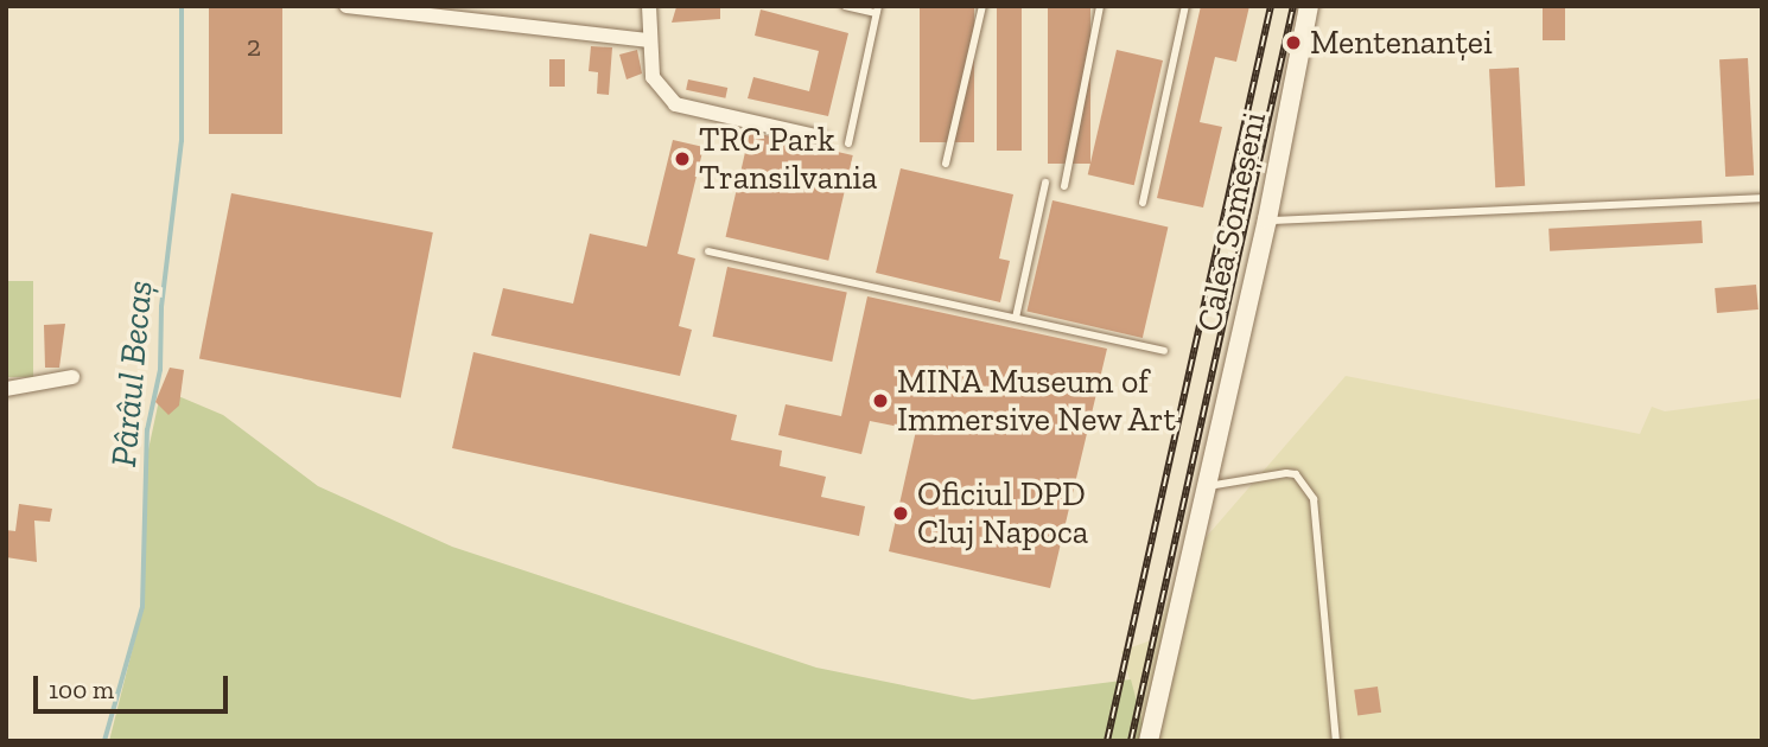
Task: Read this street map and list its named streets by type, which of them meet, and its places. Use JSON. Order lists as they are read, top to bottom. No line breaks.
{"streets":{"main road":["Calea Someșeni"]},"water":["Pârâul Becaș"],"places":["Mentenanței","TRC Park Transilvania","MINA Museum of Immersive New Art","Oficiul DPD Cluj Napoca"],"house_numbers":["2"],"scale_bar":"100 m"}
